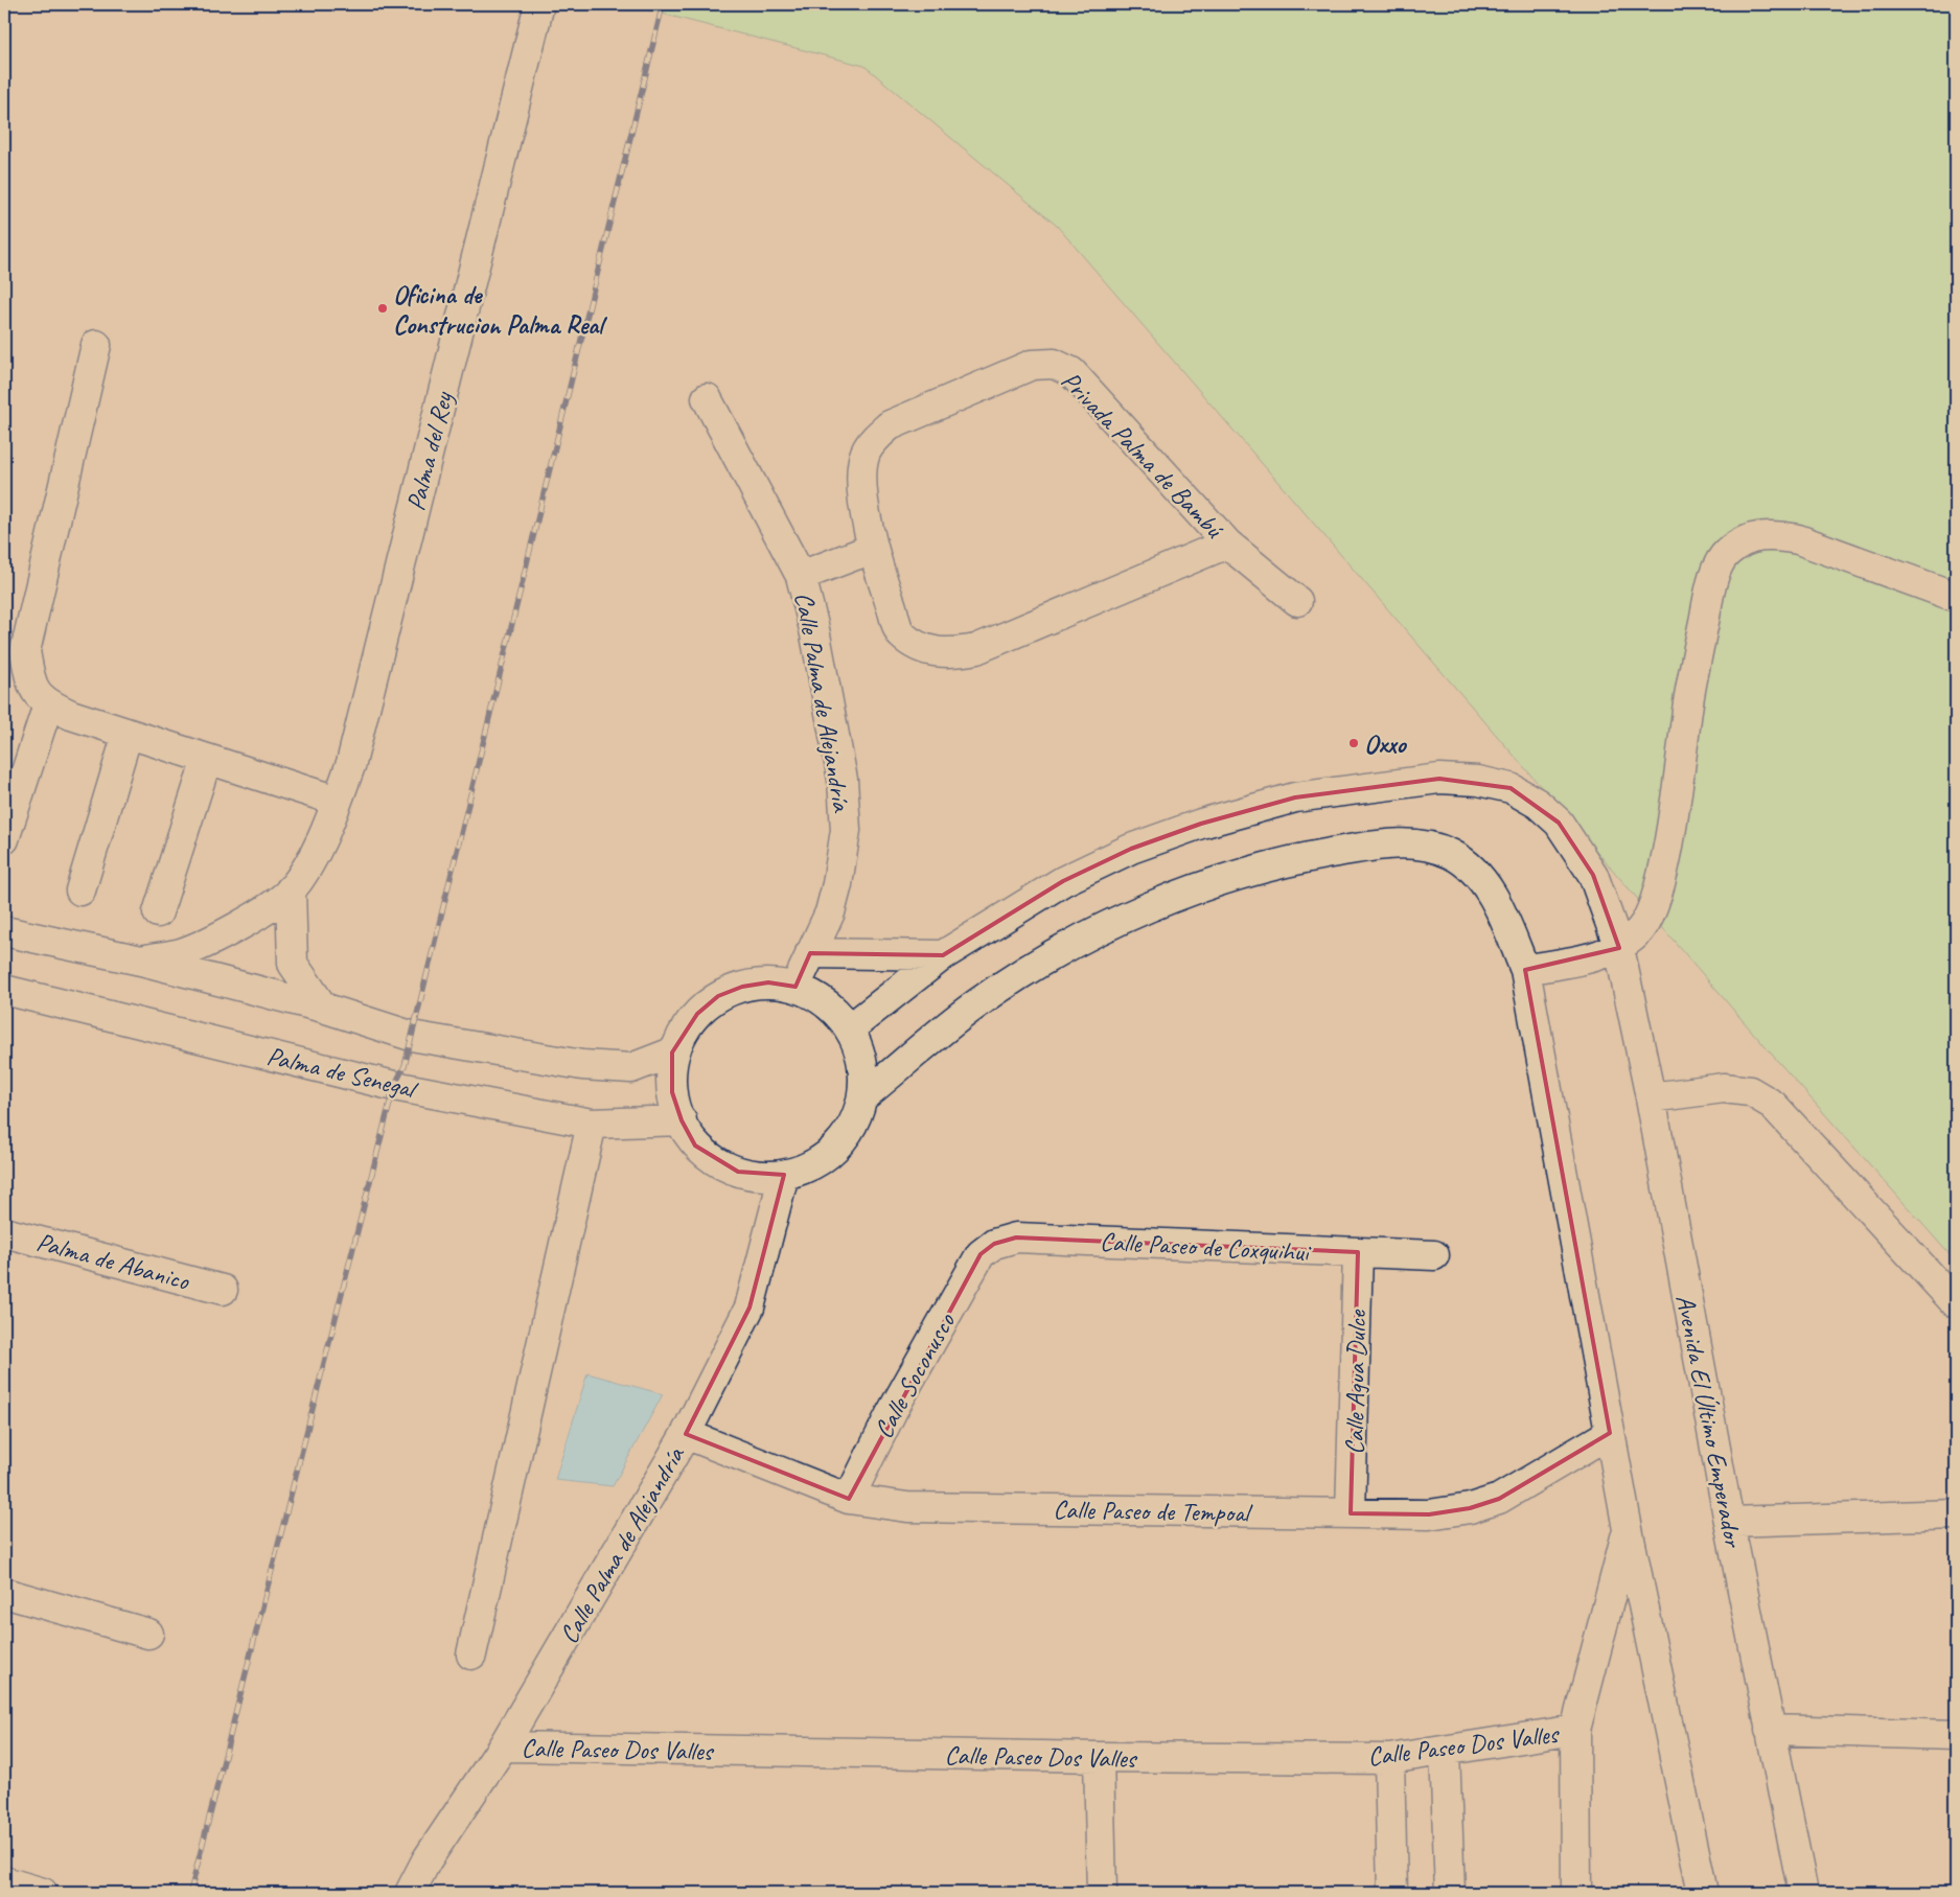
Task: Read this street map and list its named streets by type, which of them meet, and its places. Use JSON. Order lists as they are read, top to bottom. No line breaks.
{"streets":{"street":["Palma del Rey","Privada Palma de Bambú","Calle Palma de Alejandría","Palma de Senegal","Calle Paseo de Coxquihui","Palma de Abanico","Calle Soconusco","Calle Agua Dulce","Avenida El Último Emperador","Calle Paseo de Tempoal","Calle Paseo Dos Valles"]},"crossings":[["Palma del Rey","Palma de Senegal"],["Calle Palma de Alejandría","Calle Paseo de Tempoal"],["Calle Palma de Alejandría","Calle Paseo Dos Valles"],["Calle Paseo de Coxquihui","Calle Soconusco"],["Calle Paseo de Coxquihui","Calle Agua Dulce"],["Calle Soconusco","Calle Paseo de Tempoal"],["Calle Agua Dulce","Calle Paseo de Tempoal"]],"places":["Oficina de Construcion Palma Real","Oxxo"]}
